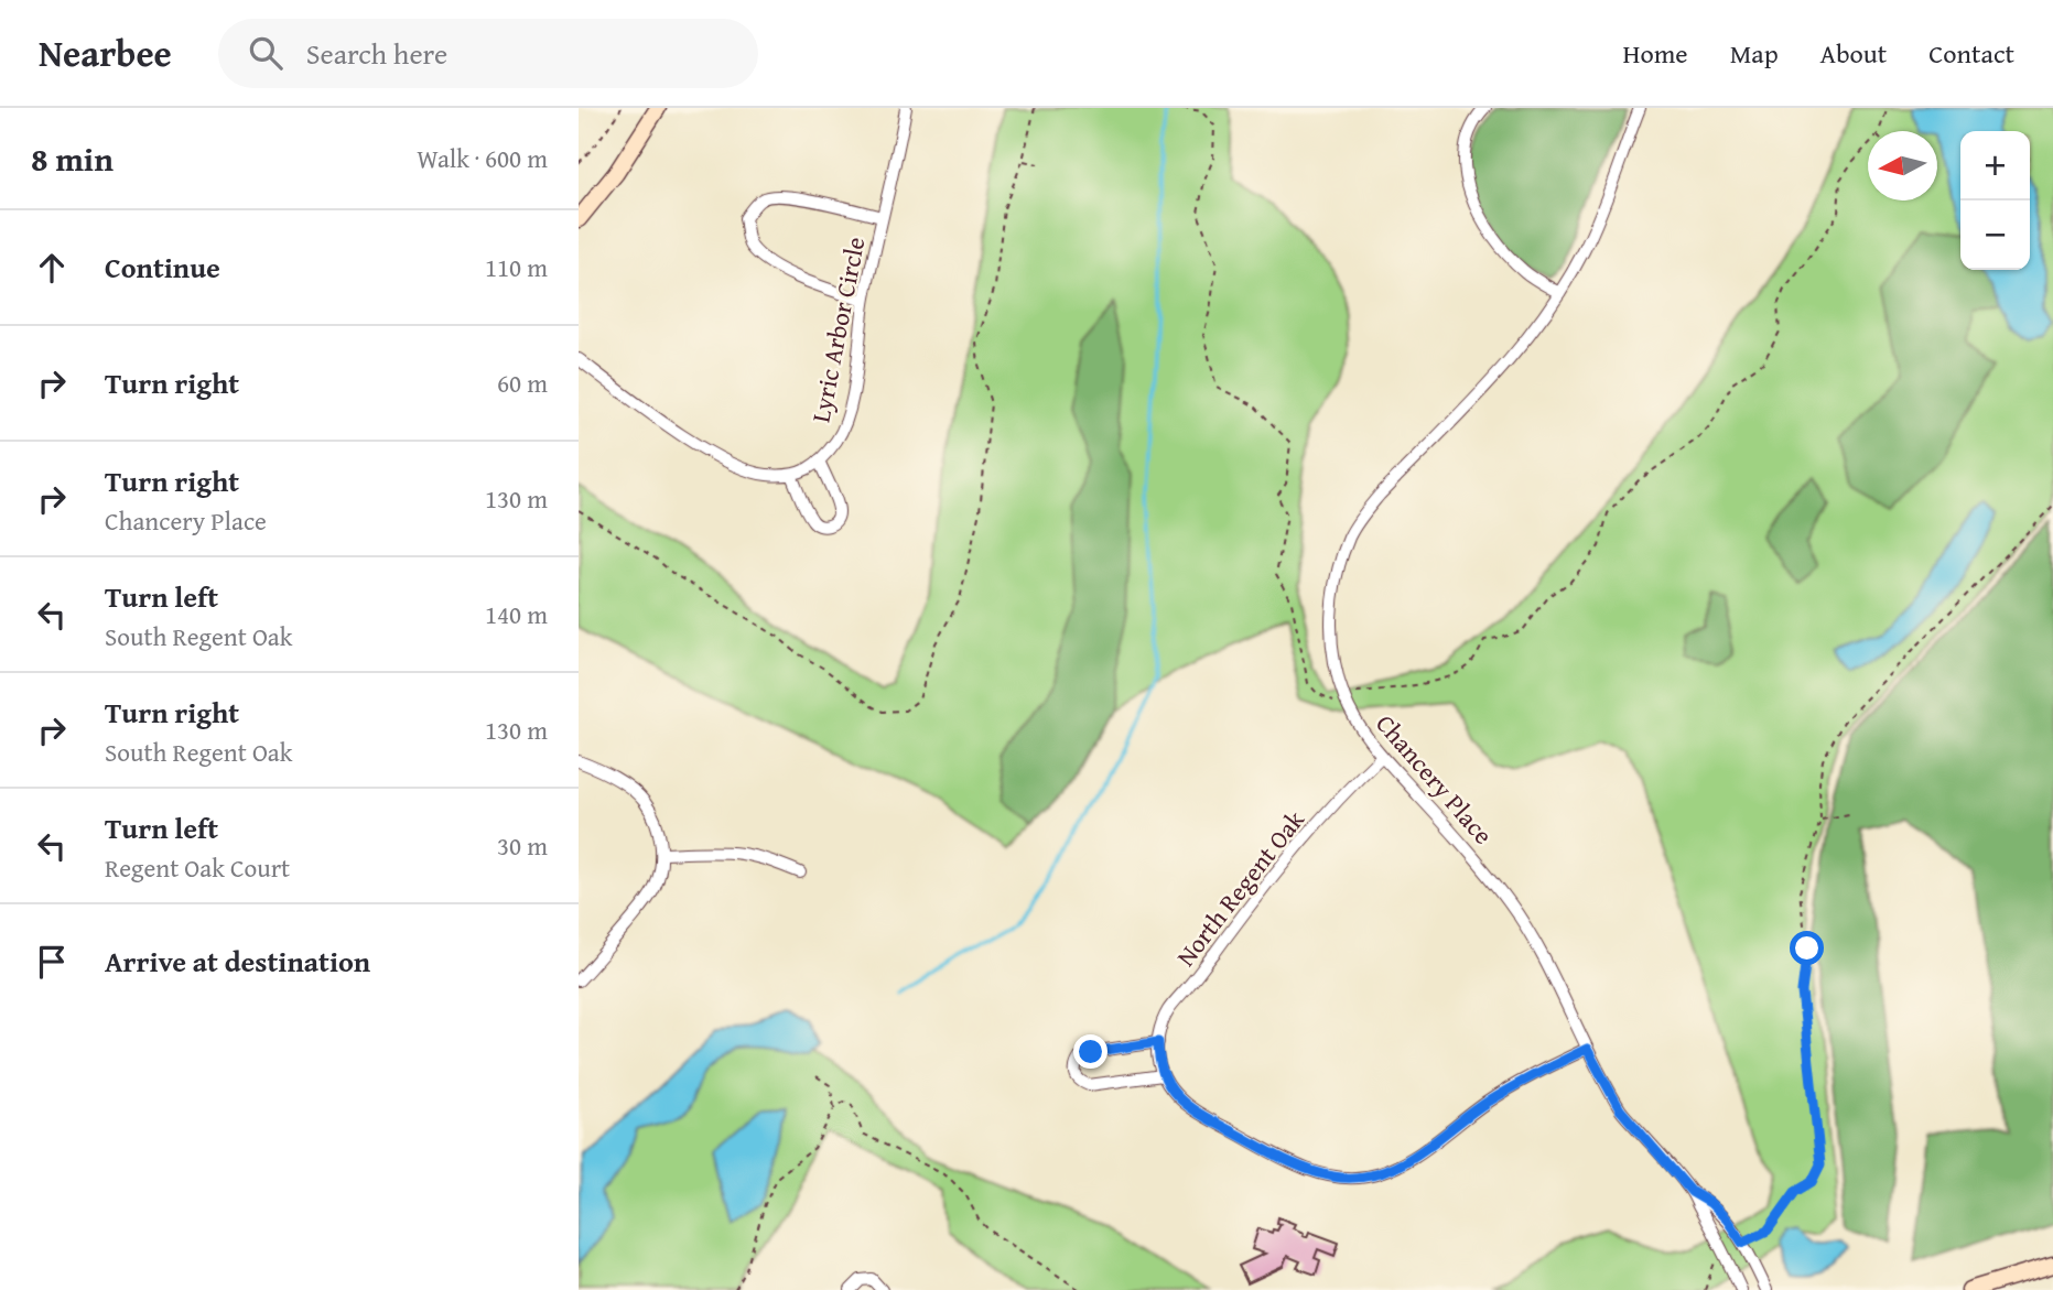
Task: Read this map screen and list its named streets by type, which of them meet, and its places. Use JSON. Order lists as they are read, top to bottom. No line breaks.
{"streets":{"street":["Lyric Arbor Circle","Chancery Place","North Regent Oak"]},"crossings":[["Chancery Place","North Regent Oak"]],"north":"left","page":{"header":"Nearbee","search":"Search here","nav":["Home","Map","About","Contact"],"heading":["8 min","Walk · 600 m"],"map_buttons":["+","−"],"list":[["Continue","110 m"],["Turn right","60 m"],["Turn right","Chancery Place","130 m"],["Turn left","South Regent Oak","140 m"],["Turn right","South Regent Oak","130 m"],["Turn left","Regent Oak Court","30 m"],"Arrive at destination"]}}
